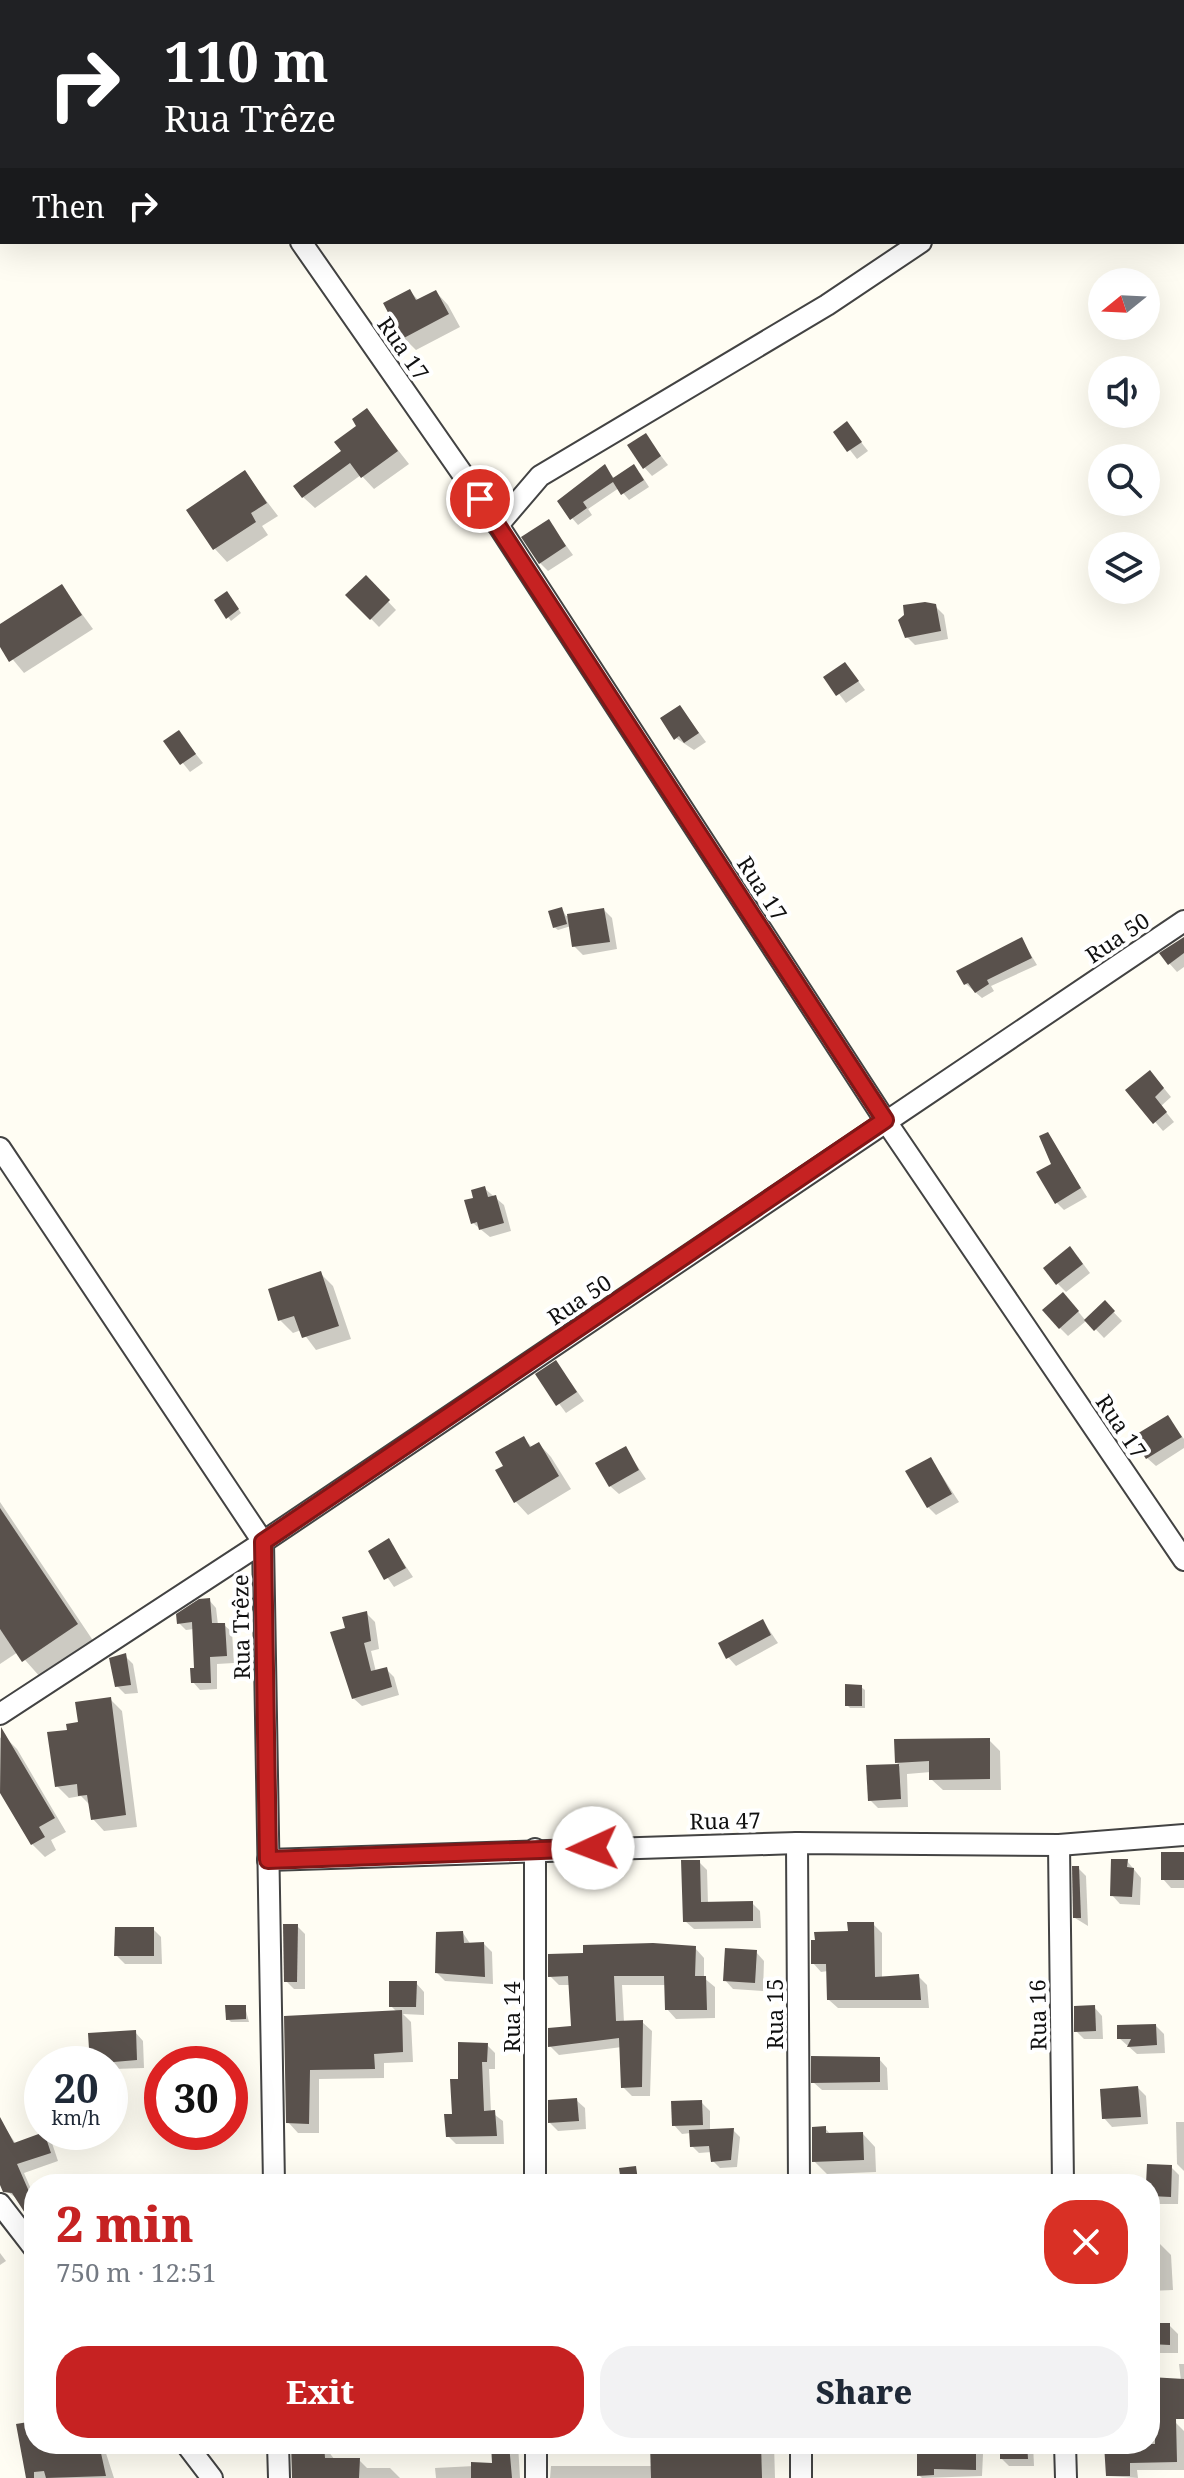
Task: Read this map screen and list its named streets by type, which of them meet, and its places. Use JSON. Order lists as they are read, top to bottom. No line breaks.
{"streets":{"street":["Rua 17","Rua 50","Rua Trêze","Rua 47","Rua 15","Rua 16","Rua 14"]},"crossings":[["Rua 17","Rua 50"],["Rua 50","Rua Trêze"],["Rua Trêze","Rua 47"],["Rua 47","Rua 15"],["Rua 47","Rua 16"],["Rua 47","Rua 14"]],"north":"left","page":{"turn":["110 m","Rua Trêze"],"then":"Then","speed":"20 km/h","limit":"30","heading":["2 min","750 m · 12:51"],"buttons":["Exit","Share"]}}
